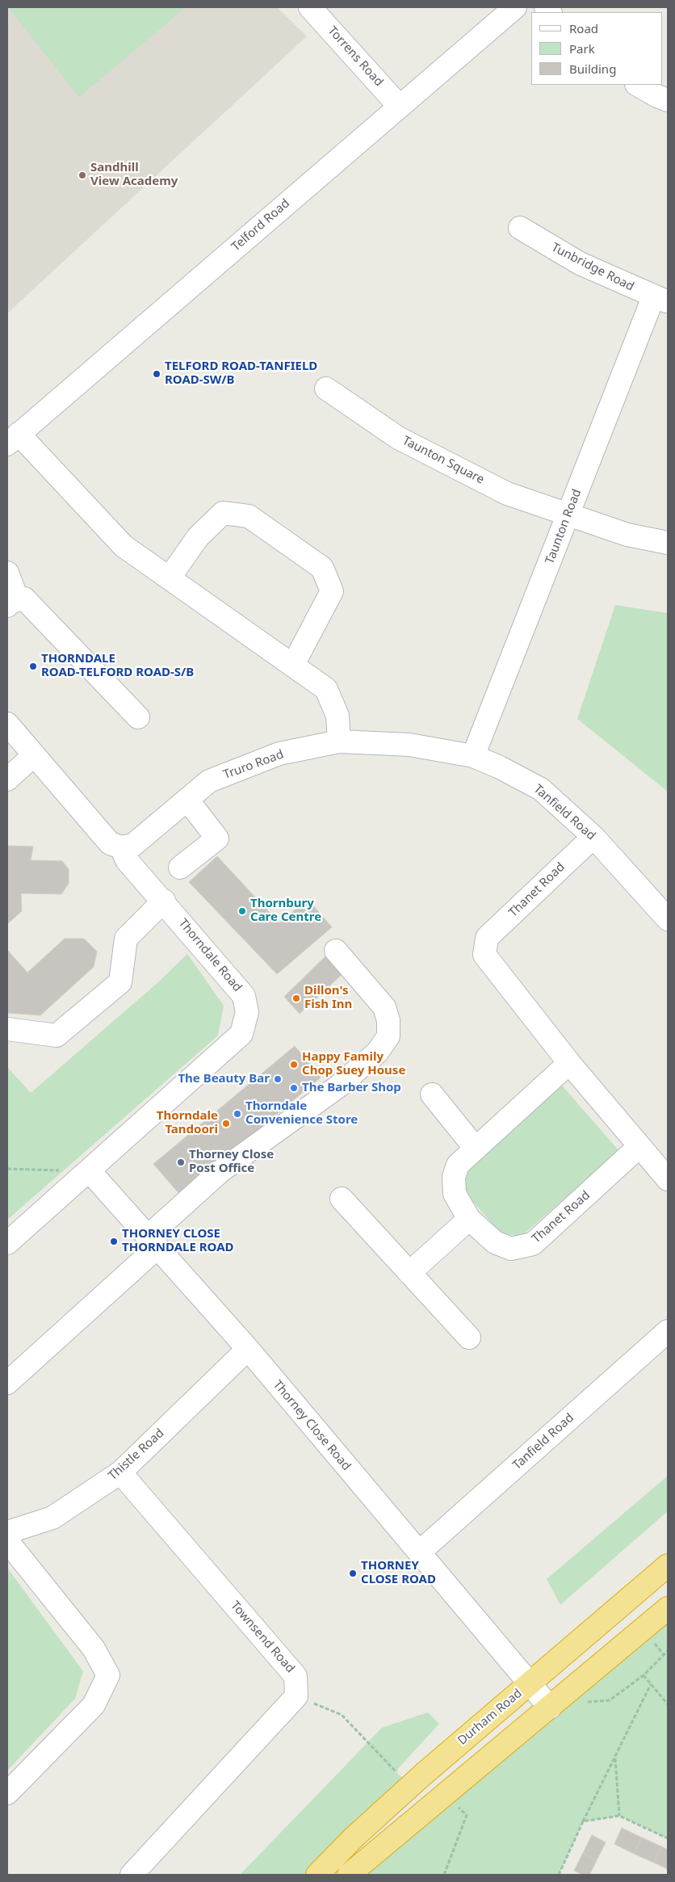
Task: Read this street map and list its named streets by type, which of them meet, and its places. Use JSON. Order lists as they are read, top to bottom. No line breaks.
{"streets":{"highway":["Durham Road"],"street":["Torrens Road","Telford Road","Tunbridge Road","Taunton Square","Taunton Road","Truro Road","Tanfield Road","Thanet Road","Thorndale Road","Thorney Close Road","Thistle Road","Townsend Road"]},"crossings":[["Torrens Road","Telford Road"],["Tunbridge Road","Taunton Road"],["Taunton Square","Taunton Road"],["Taunton Road","Tanfield Road"],["Truro Road","Tanfield Road"],["Truro Road","Thorndale Road"],["Tanfield Road","Thanet Road"],["Tanfield Road","Thorney Close Road"],["Thorndale Road","Thorney Close Road"],["Thorney Close Road","Thistle Road"],["Thorney Close Road","Durham Road"],["Thistle Road","Townsend Road"]],"places":["Sandhill View Academy","TELFORD ROAD-TANFIELD ROAD-SW/B","THORNDALE ROAD-TELFORD ROAD-S/B","Thornbury Care Centre","Dillon's Fish Inn","Happy Family Chop Suey House","The Beauty Bar","The Barber Shop","Thorndale Convenience Store","Thorndale Tandoori","Thorney Close Post Office","THORNEY CLOSE THORNDALE ROAD","THORNEY CLOSE ROAD"],"legend":["Road","Park","Building"]}
